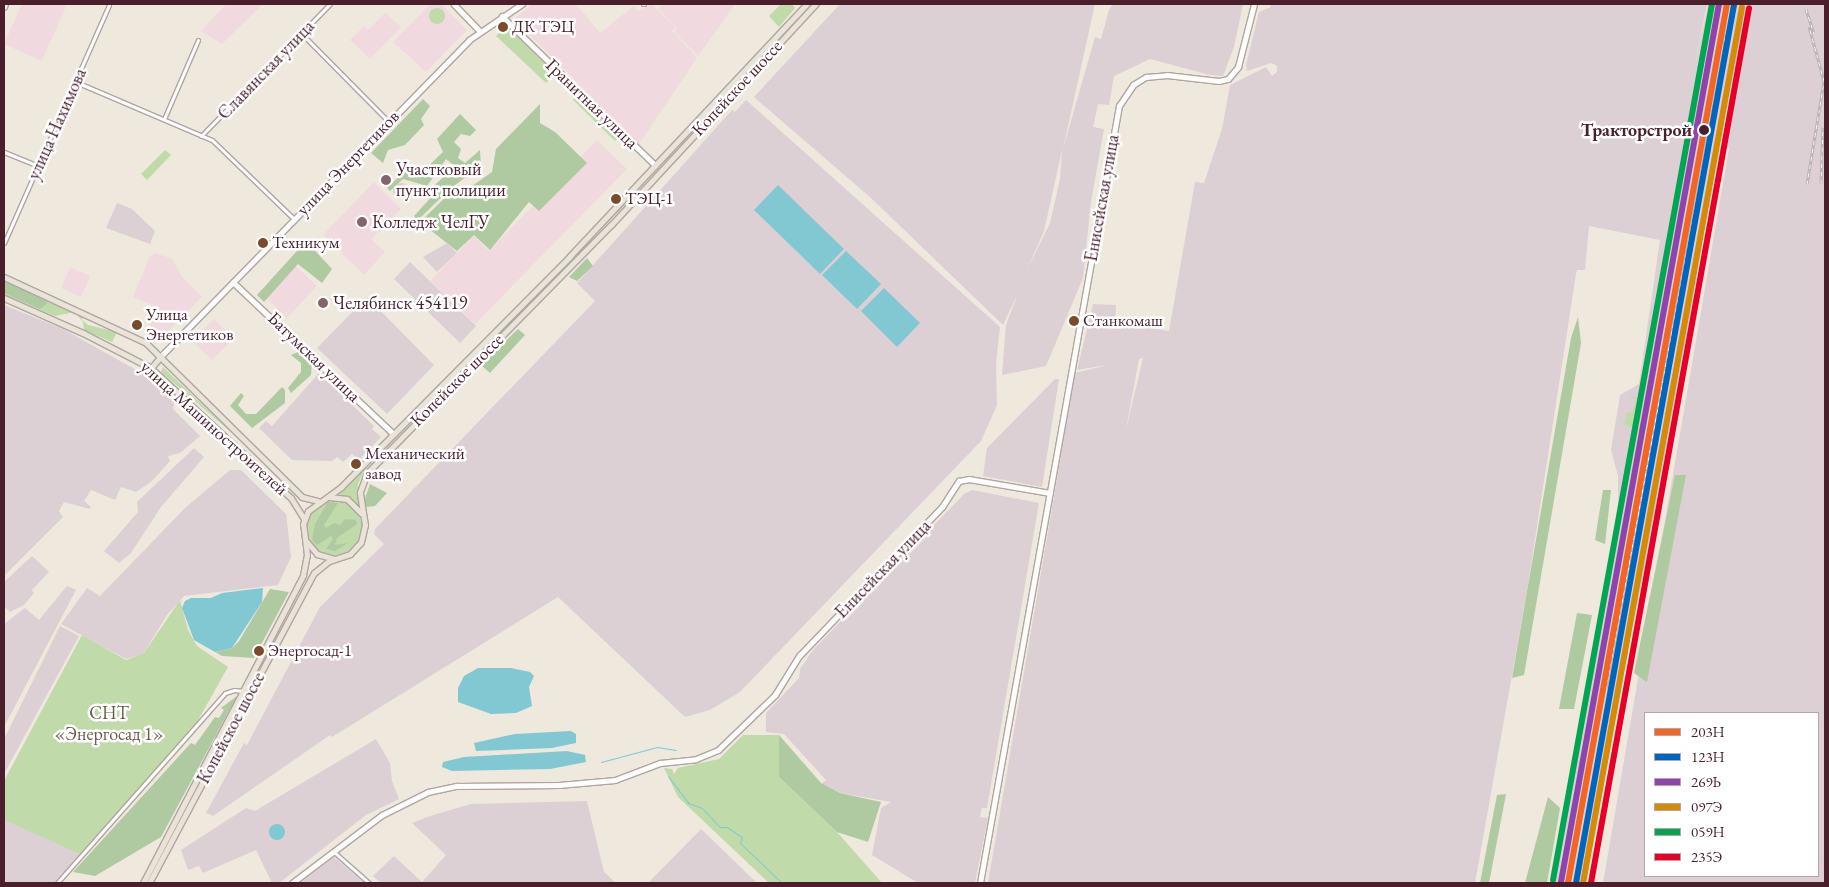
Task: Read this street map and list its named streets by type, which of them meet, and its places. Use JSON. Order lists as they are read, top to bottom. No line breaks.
{"streets":{"main road":["Копейское шоссе","Гранитная улица","улица Машиностроителей"],"street":["Славянская улица","улица Нахимова","улица Энергетиков","Енисейская улица","Батумская улица"]},"crossings":[["Копейское шоссе","Гранитная улица"],["Копейское шоссе","Батумская улица"],["Копейское шоссе","улица Машиностроителей"],["Гранитная улица","улица Энергетиков"],["улица Энергетиков","Батумская улица"],["улица Энергетиков","улица Машиностроителей"]],"parks":["СНТ «Энергосад 1»"],"places":["ДК ТЭЦ","Тракторстрой","Участковый пункт полиции","ТЭЦ-1","Колледж ЧелГУ","Техникум","Челябинск 454119","Станкомаш","Улица Энергетиков","Механический завод","Энергосад-1"],"lines":["transit line 203Н","transit line 269Ь","transit line 059Н","transit line 123Н","transit line 097Э","transit line 235Э"],"legend":["203Н","123Н","269Ь","097Э","059Н","235Э"]}
